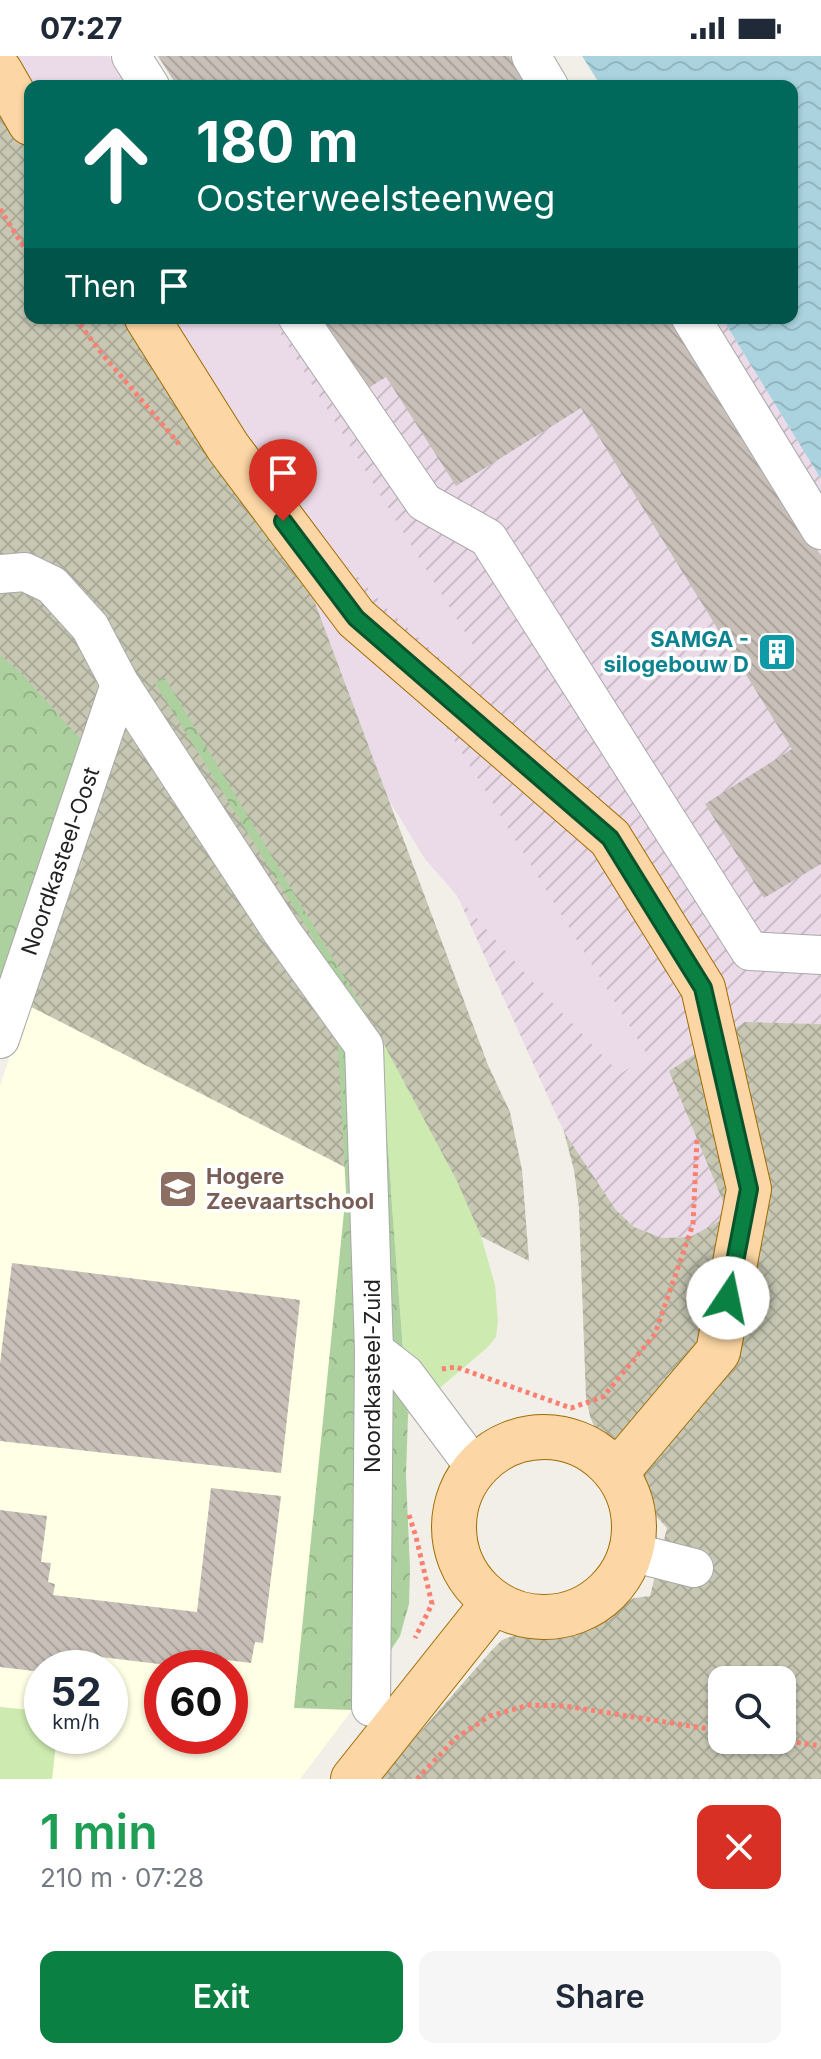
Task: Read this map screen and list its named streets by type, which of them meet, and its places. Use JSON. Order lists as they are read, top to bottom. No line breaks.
{"streets":{"street":["Noordkasteel-Oost","Noordkasteel-Zuid"]},"crossings":[["Noordkasteel-Oost","Noordkasteel-Zuid"]],"places":{"building":["SAMGA - silogebouw D"],"school or university":["Hogere Zeevaartschool"]},"page":{"status":"07:27","turn":["180 m","Oosterweelsteenweg"],"then":"Then","speed":"52 km/h","limit":"60","heading":["1 min","210 m · 07:28"],"buttons":["Exit","Share"]}}
